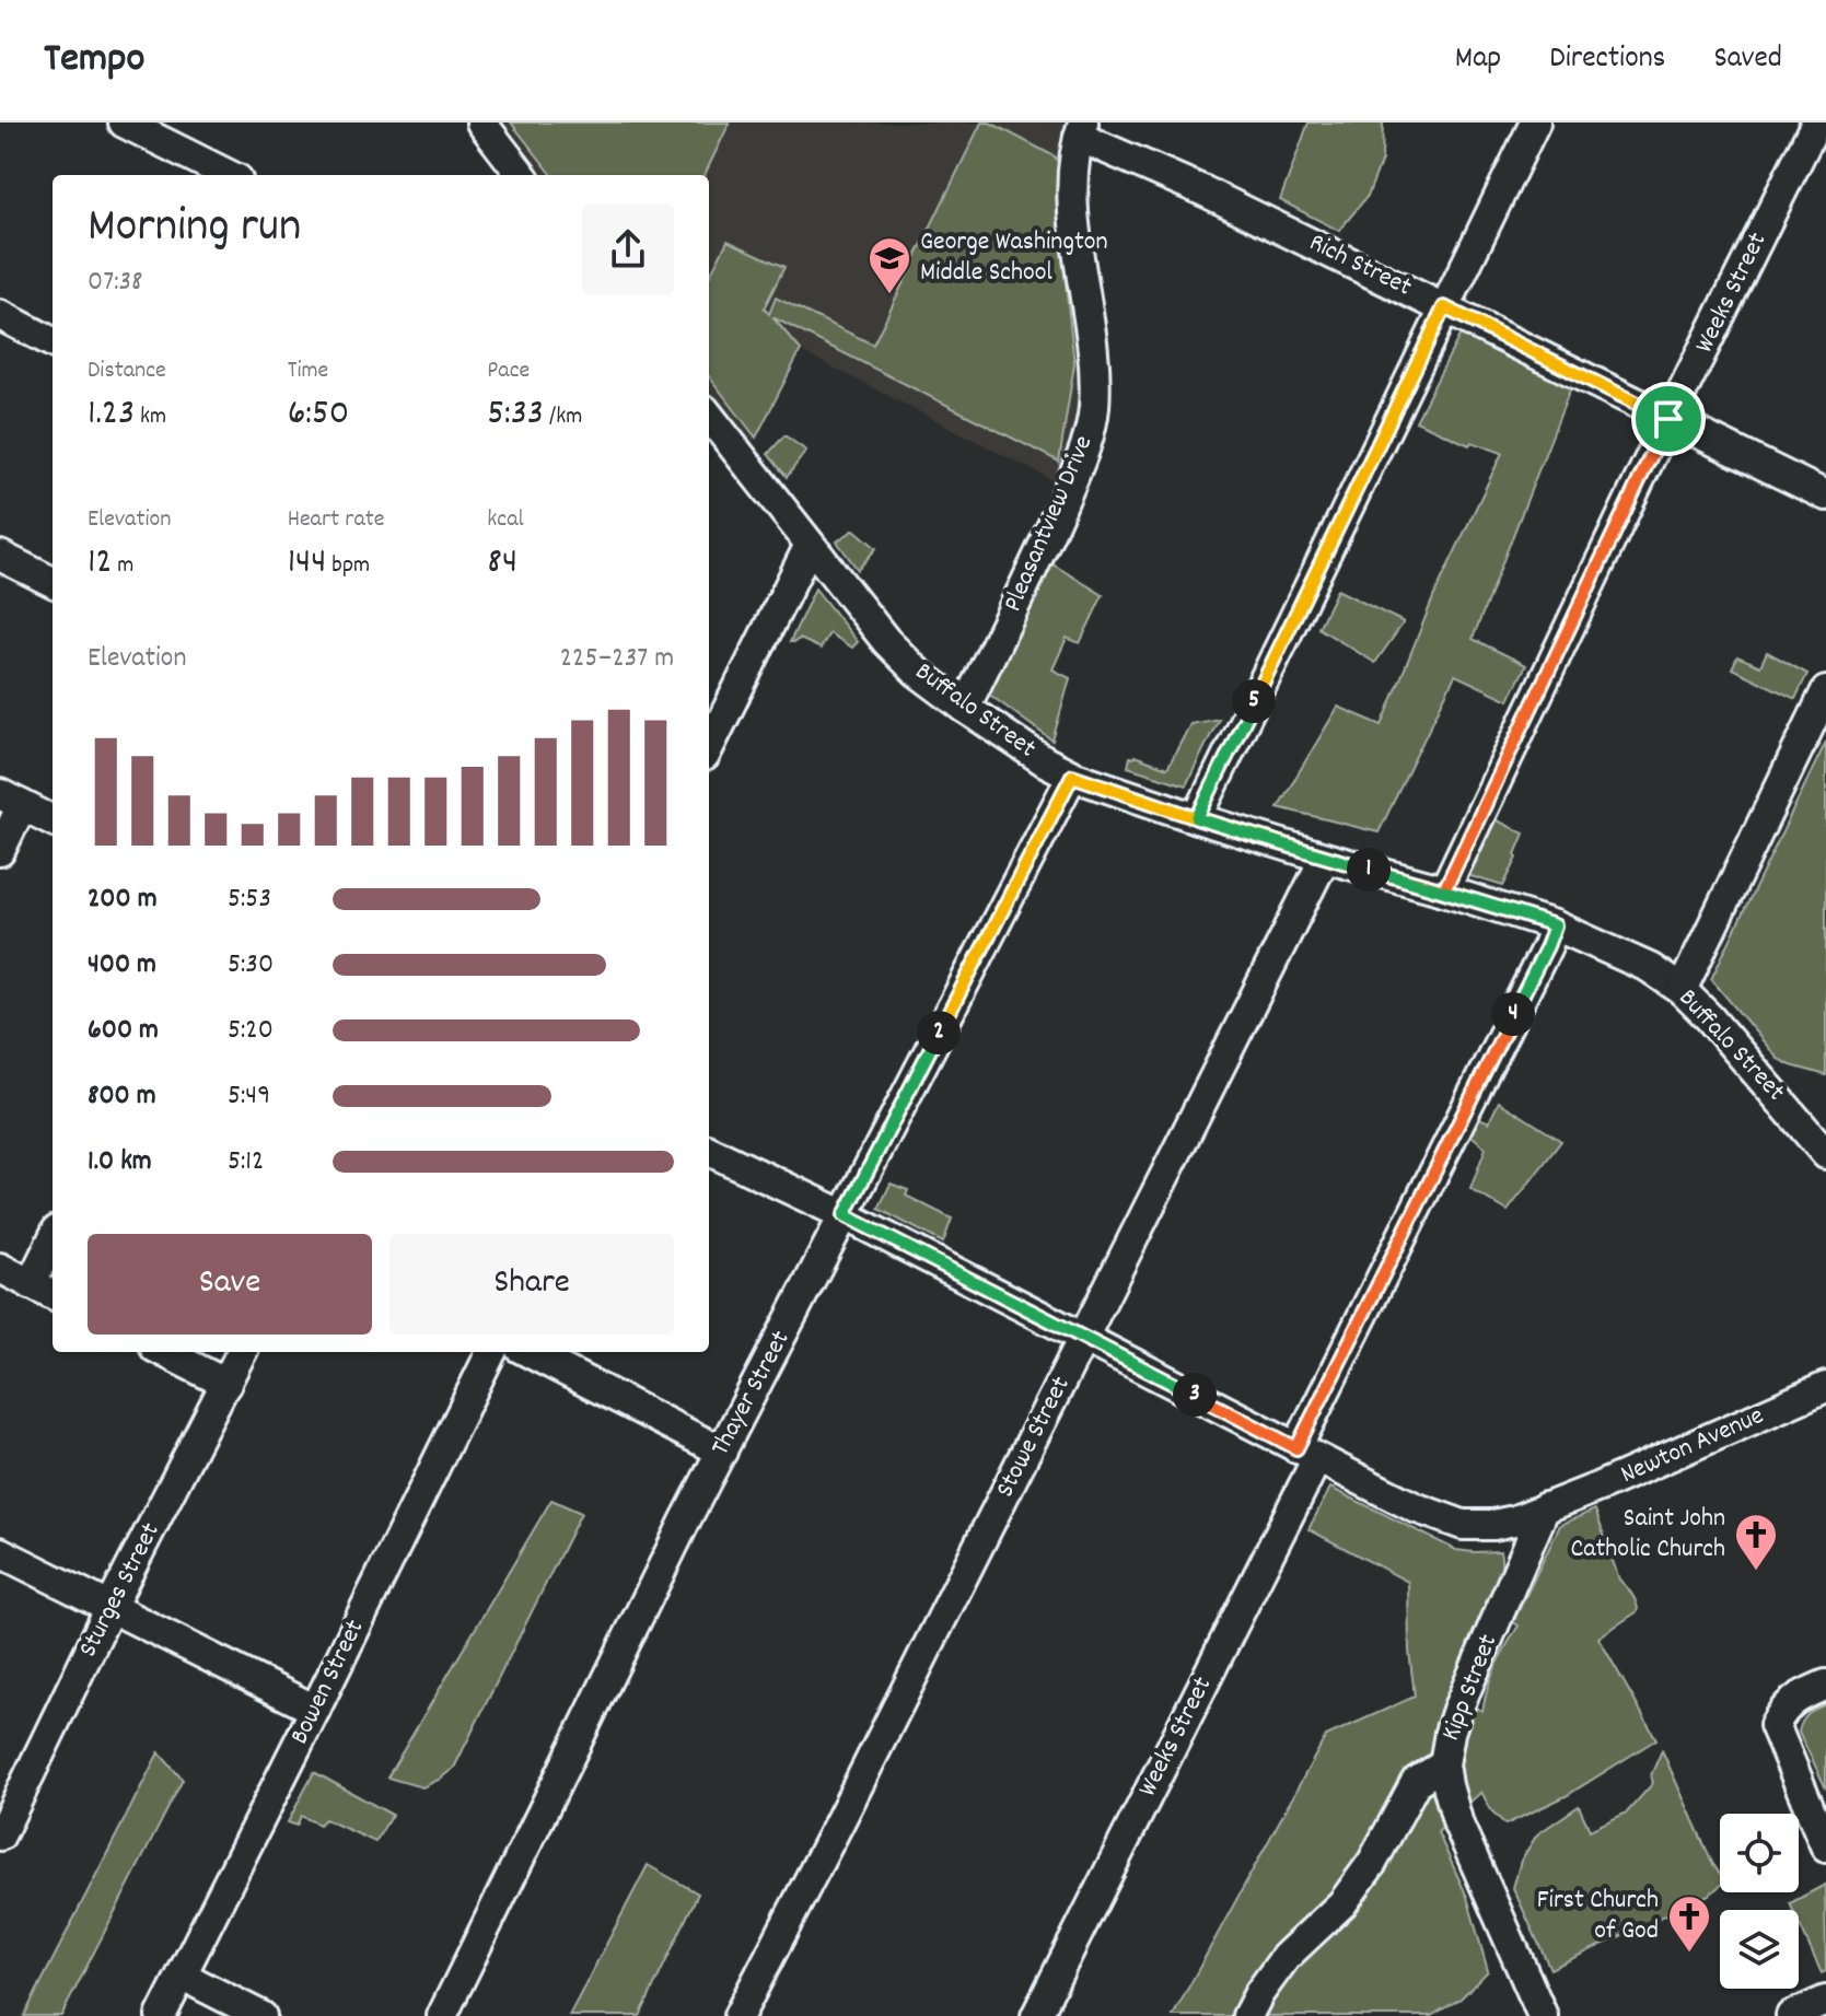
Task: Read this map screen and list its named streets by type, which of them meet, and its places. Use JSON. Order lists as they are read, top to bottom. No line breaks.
{"streets":{"street":["Rich Street","Weeks Street","Pleasantview Drive","Buffalo Street","Thayer Street","Stowe Street","Newton Avenue","Sturges Street","Bowen Street","Kipp Street"]},"crossings":[["Rich Street","Weeks Street"],["Rich Street","Pleasantview Drive"],["Weeks Street","Buffalo Street"],["Weeks Street","Newton Avenue"],["Pleasantview Drive","Buffalo Street"],["Buffalo Street","Thayer Street"],["Buffalo Street","Stowe Street"],["Thayer Street","Newton Avenue"],["Stowe Street","Newton Avenue"],["Newton Avenue","Kipp Street"]],"places":{"school or university":["George Washington Middle School"],"church":["Saint John Catholic Church","First Church of God"]},"page":{"header":"Tempo","nav":["Map","Directions","Saved"],"heading":["Morning run","07:38"],"stats":[["Distance","1.23 km"],["Time","6:50"],["Pace","5:33 /km"],["Elevation","12 m"],["Heart rate","144 bpm"],["kcal","84"]],"chart":["Elevation","225–237 m"],"pins":["5","1","4","2","3"],"list":[{"name":"200 m","note":"5:53"},{"name":"400 m","note":"5:30"},{"name":"600 m","note":"5:20"},{"name":"800 m","note":"5:49"},{"name":"1.0 km","note":"5:12"}],"buttons":["Save","Share"]}}
